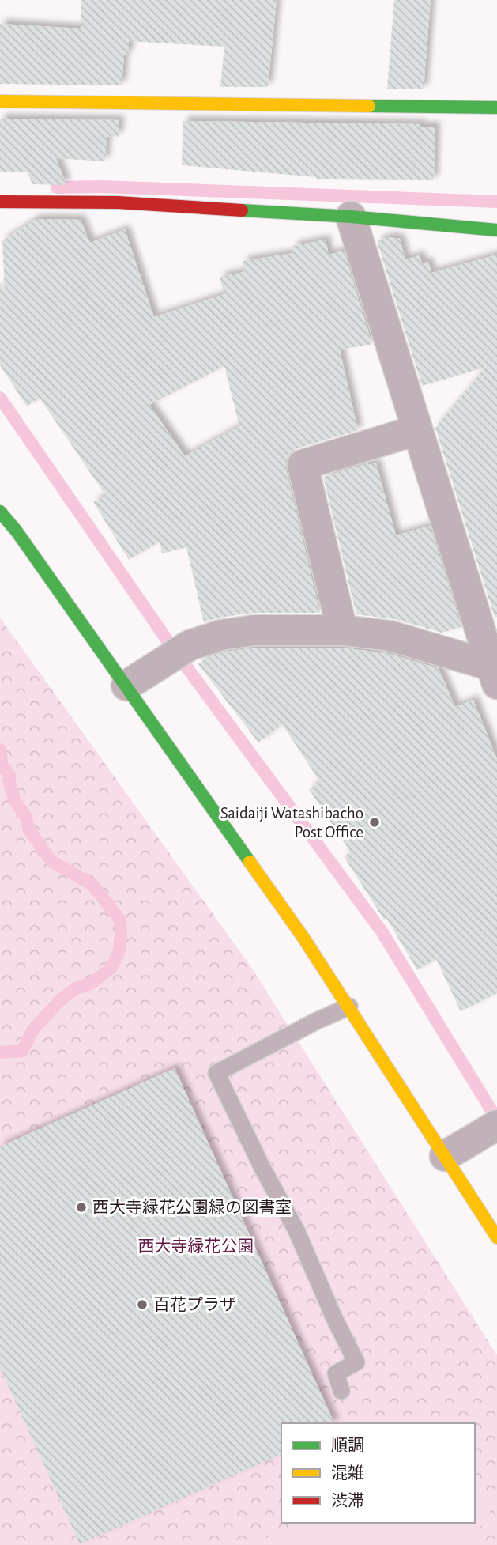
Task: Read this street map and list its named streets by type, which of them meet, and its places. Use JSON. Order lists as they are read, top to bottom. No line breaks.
{"parks":["西大寺緑花公園"],"places":["Saidaiji Watashibacho Post Office","西大寺緑花公園緑の図書室","百花プラザ"],"legend":["順調","混雑","渋滞"]}
